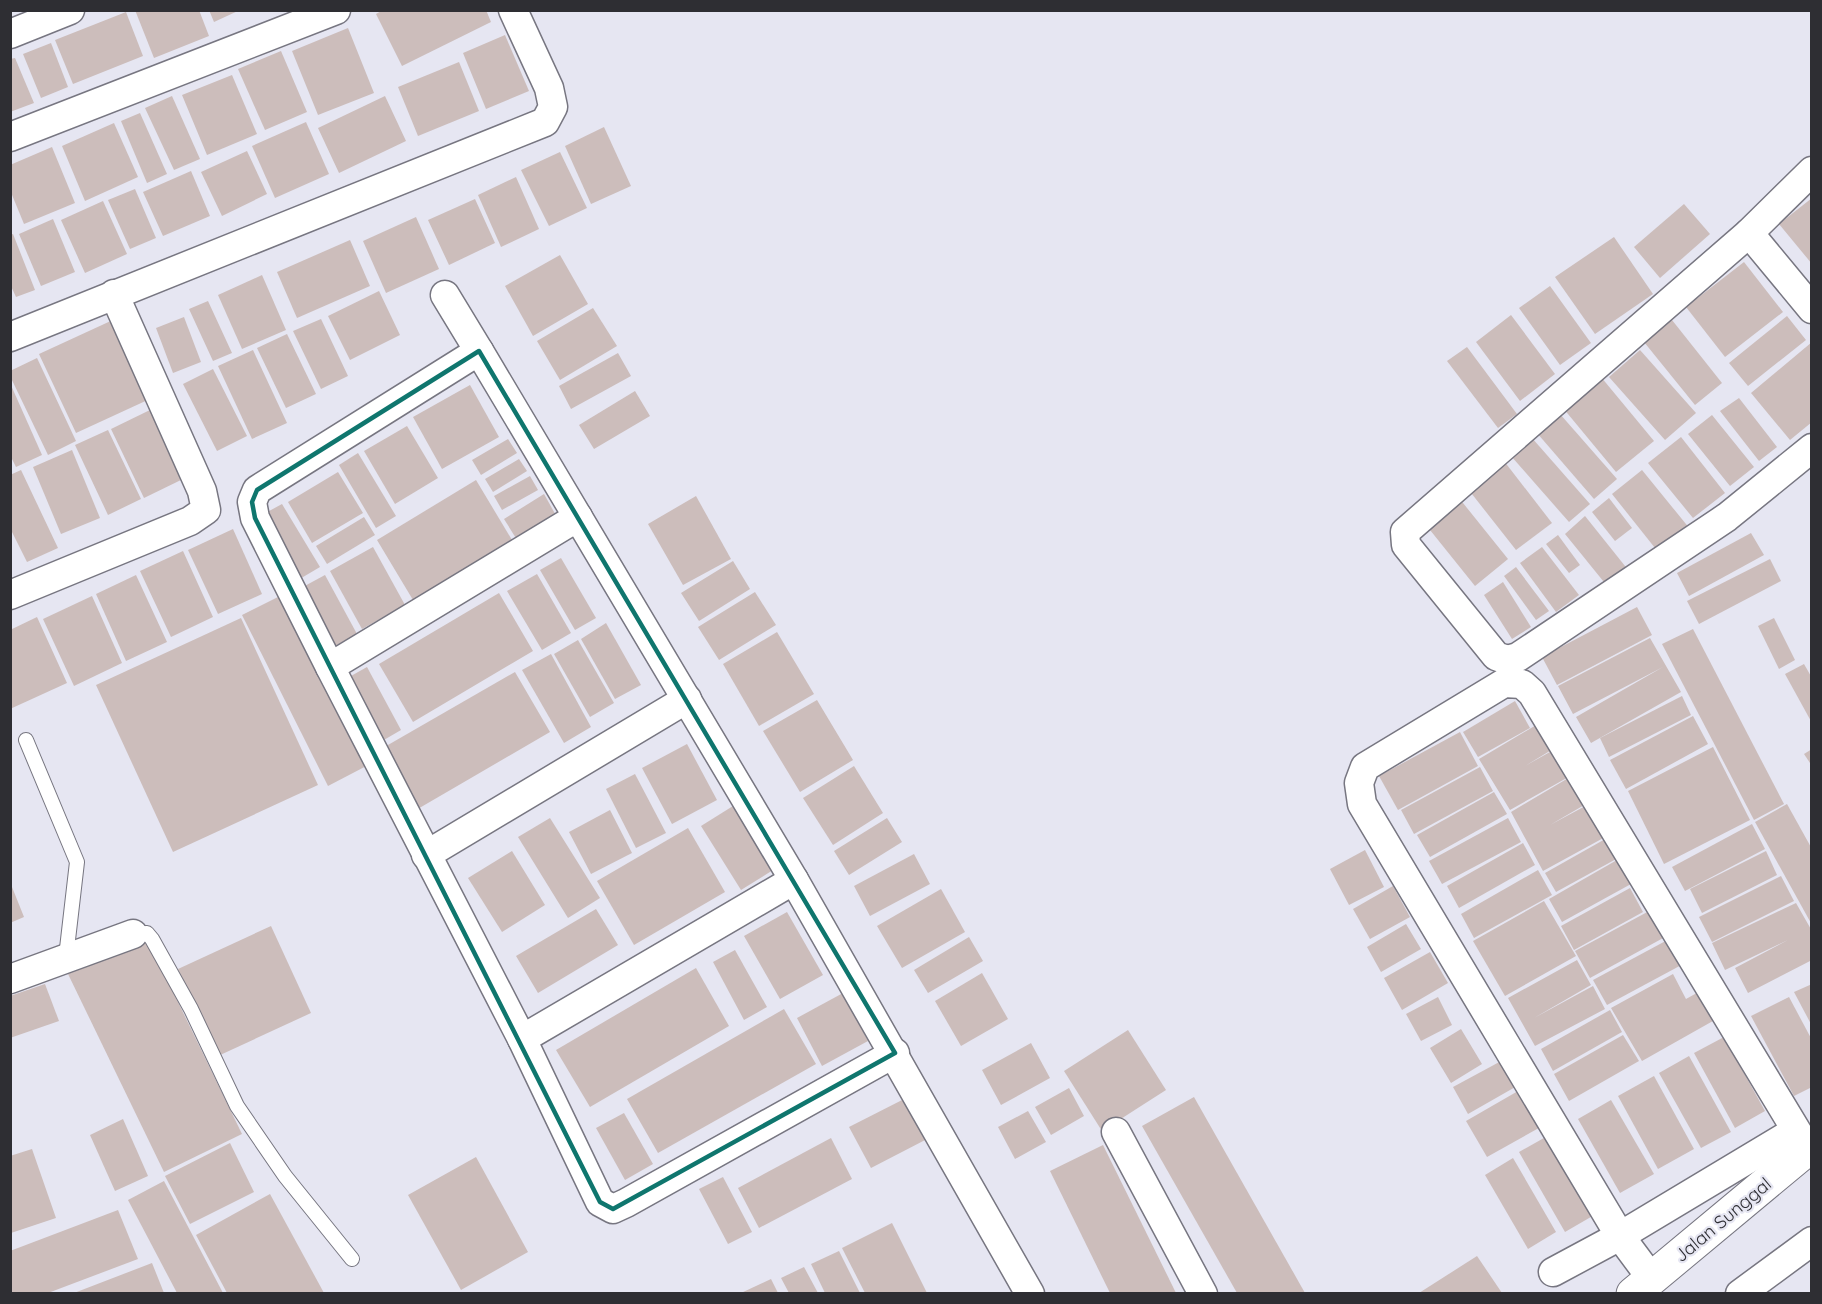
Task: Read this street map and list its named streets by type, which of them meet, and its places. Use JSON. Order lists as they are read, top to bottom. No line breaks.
{"streets":{"main road":["Jalan Sunggal"]}}
